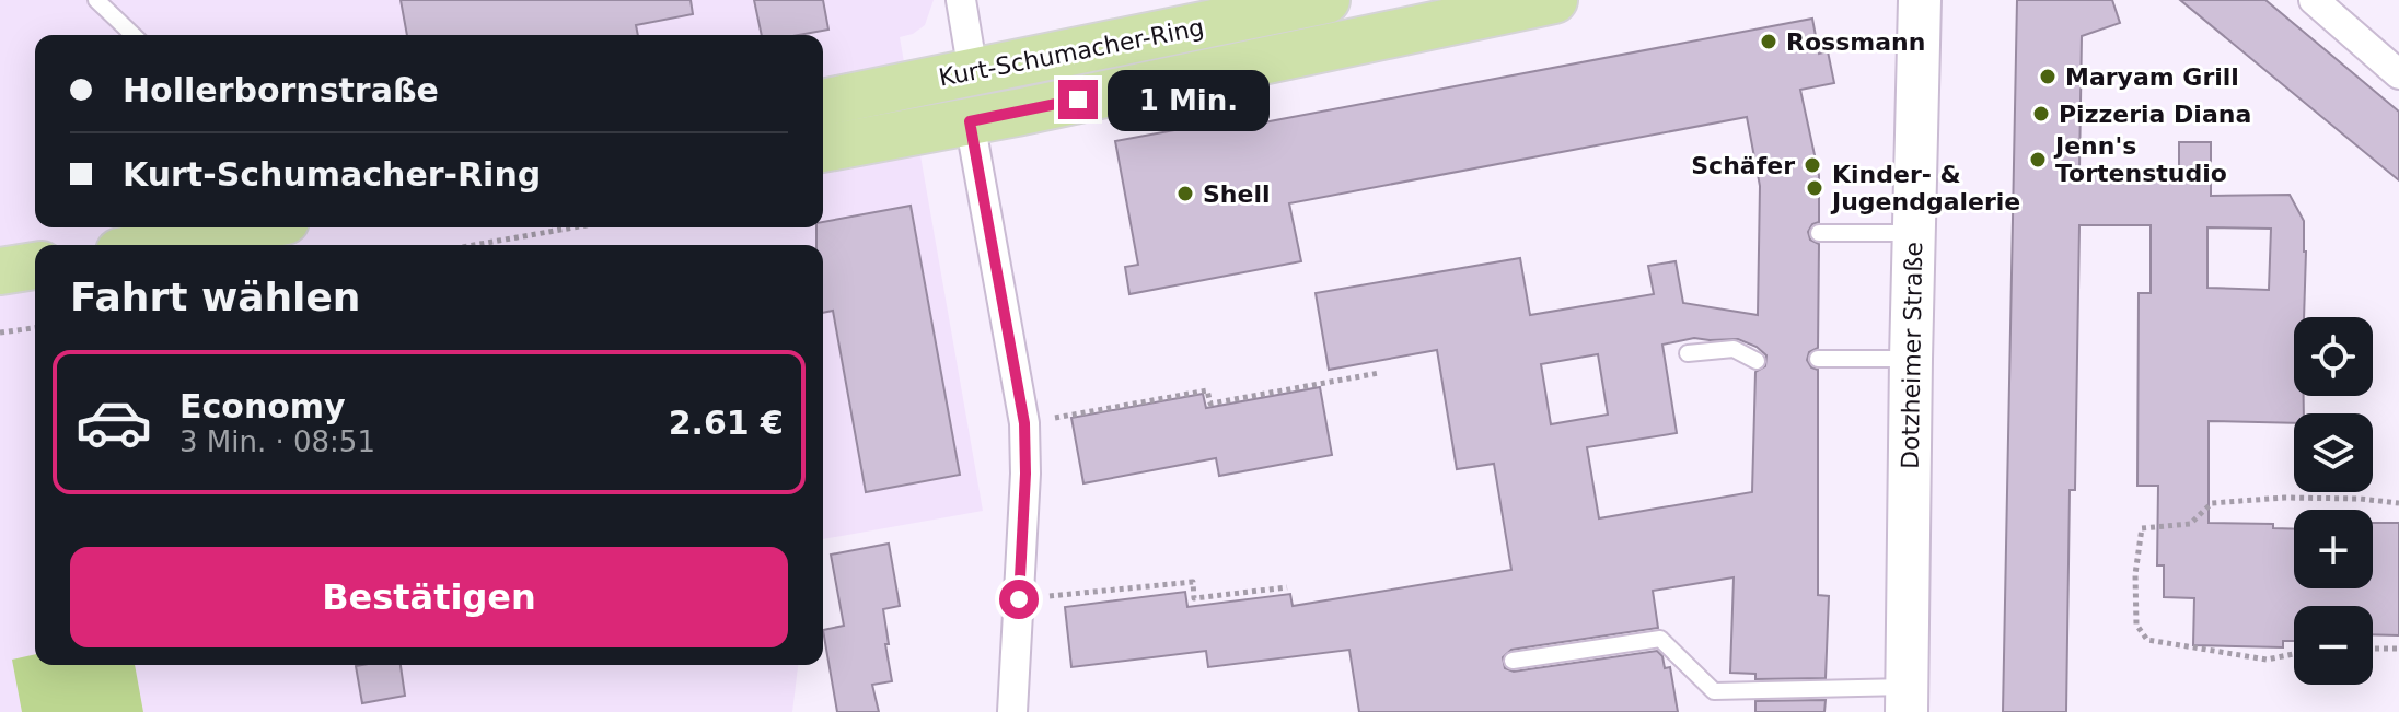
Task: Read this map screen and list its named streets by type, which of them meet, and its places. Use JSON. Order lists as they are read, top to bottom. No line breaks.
{"streets":{"main road":["Kurt-Schumacher-Ring","Dotzheimer Straße"]},"places":["Rossmann","Maryam Grill","Pizzeria Diana","Jenn's Tortenstudio","Schäfer","Kinder- & Jugendgalerie","Shell"],"page":{"banner":["Hollerbornstraße","Kurt-Schumacher-Ring"],"bubble":"1 Min.","heading":"Fahrt wählen","map_buttons":["+","−"],"list":[{"name":"Economy","note":"3 Min. · 08:51","value":"2.61 €"}],"buttons":"Bestätigen"}}
